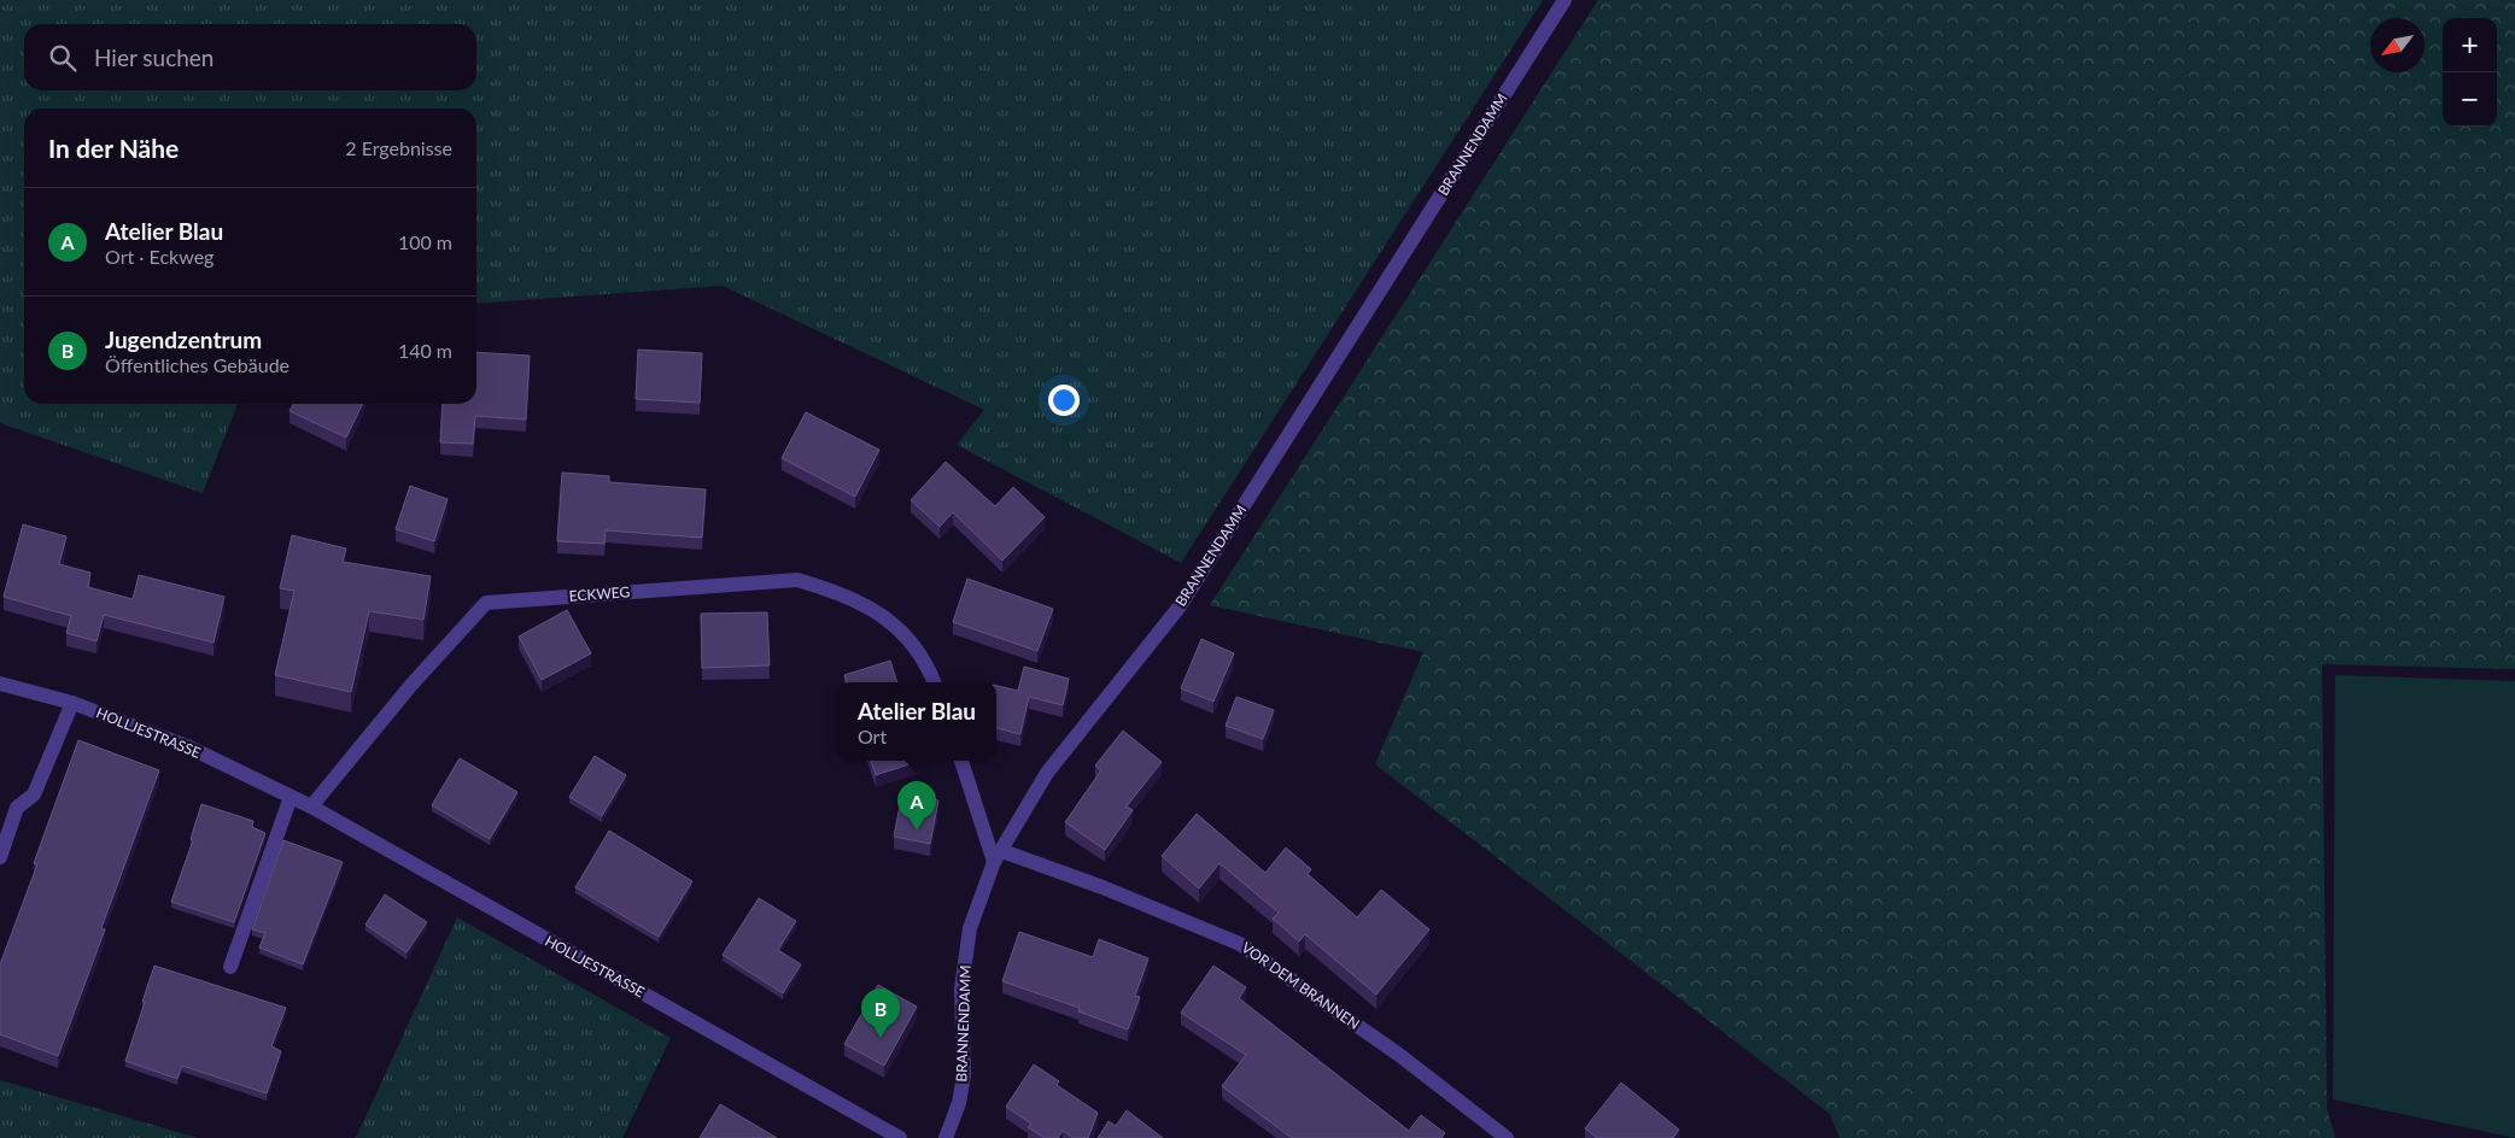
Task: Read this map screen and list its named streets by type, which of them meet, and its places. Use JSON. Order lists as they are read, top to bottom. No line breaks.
{"streets":{"street":["BRANNENDAMM","ECKWEG","HOLLJESTRASSE","VOR DEM BRANNEN"]},"crossings":[["BRANNENDAMM","VOR DEM BRANNEN"],["ECKWEG","HOLLJESTRASSE"]],"north":"bottom left","page":{"map_buttons":["+","−"],"search":"Hier suchen","heading":["In der Nähe","2 Ergebnisse"],"list":[{"mark":"A","name":"Atelier Blau","note":"Ort · Eckweg","value":"100 m"},{"mark":"B","name":"Jugendzentrum","note":"Öffentliches Gebäude","value":"140 m"}],"popup":["Atelier Blau","Ort"],"pins":["A","B"]}}
